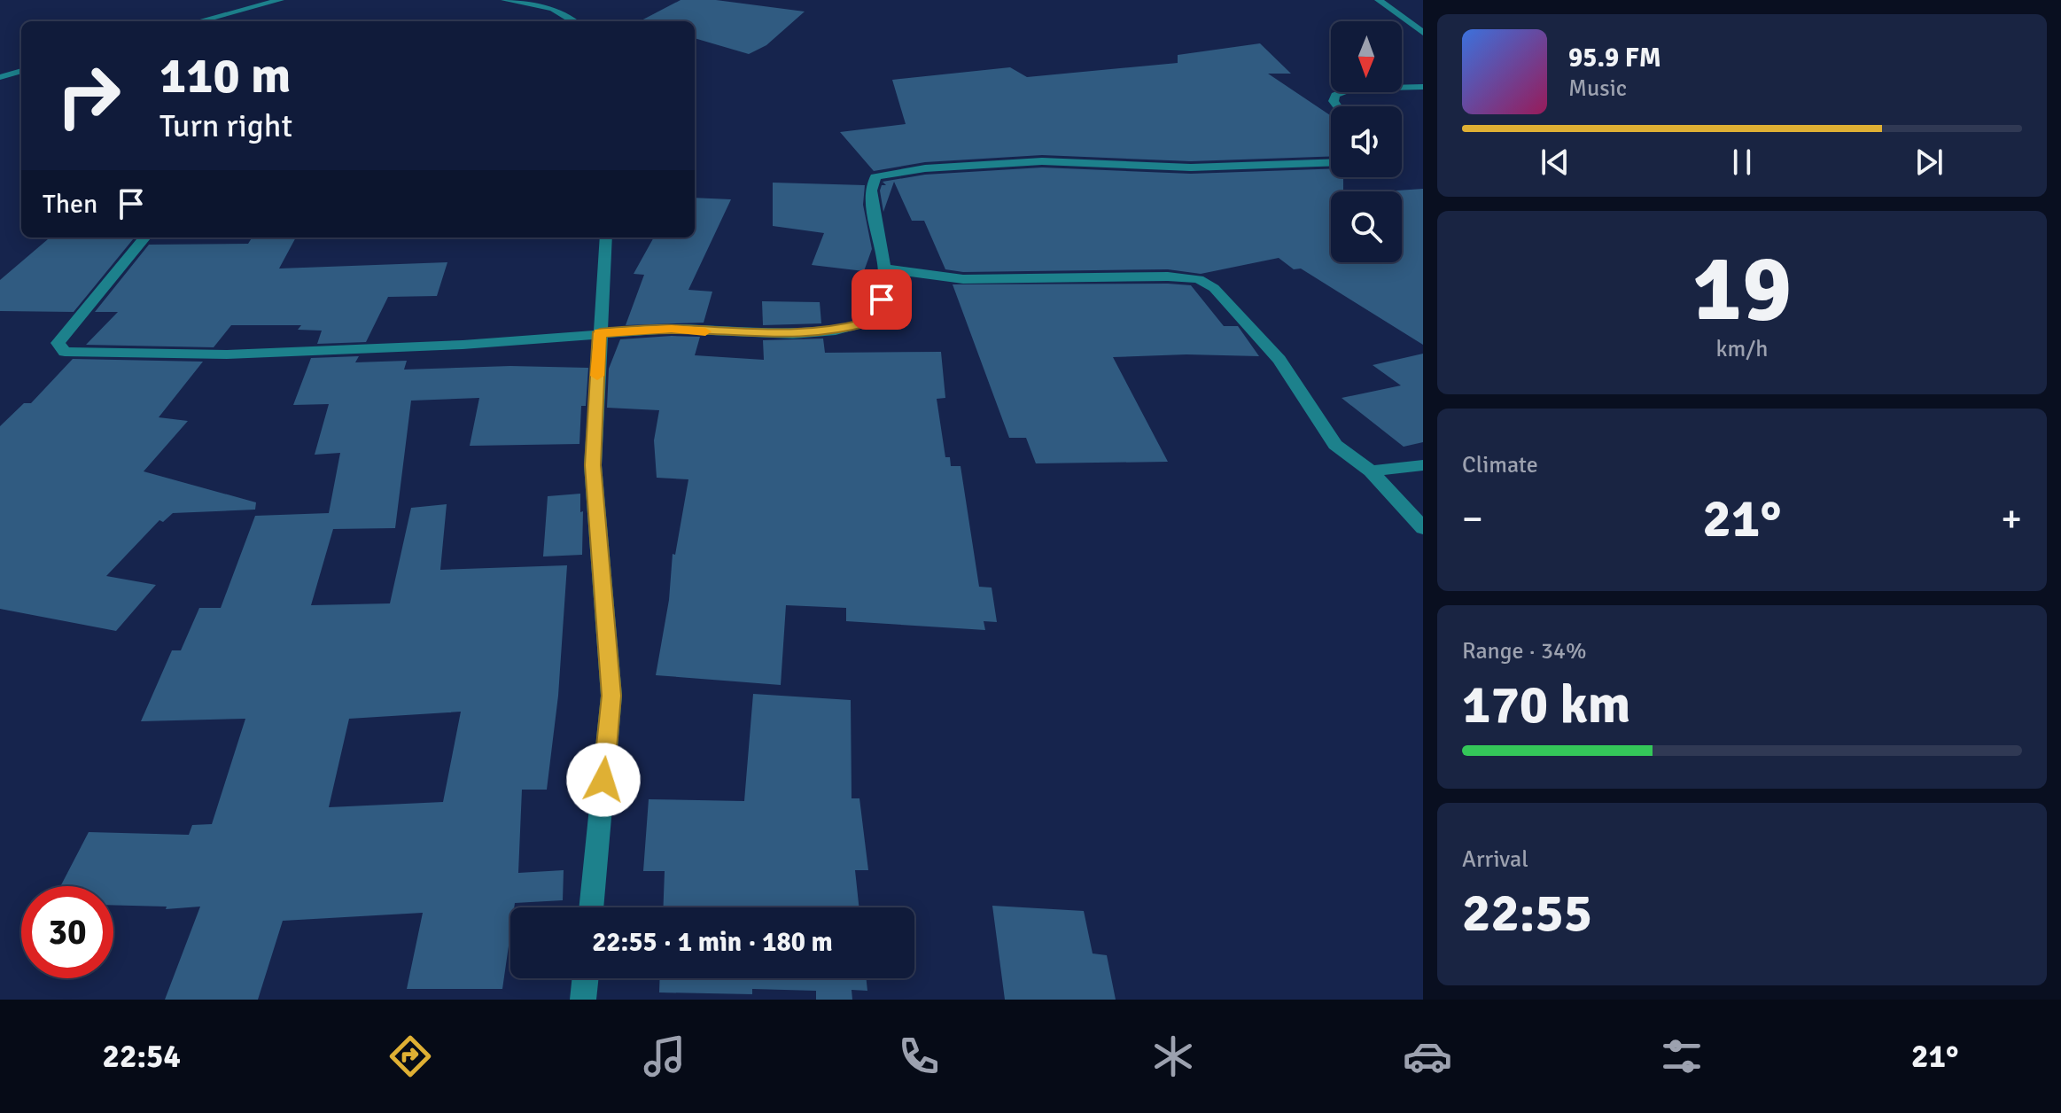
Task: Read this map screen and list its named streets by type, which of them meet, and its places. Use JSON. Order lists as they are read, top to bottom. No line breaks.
{"north":"bottom","page":{"turn":["110 m","Turn right"],"song":["95.9 FM","Music"],"then":"Then","tile":[["19","km/h"],"Climate",["Range · 34%","170 km"],["Arrival","22:55"]],"heat":["−","21°","+"],"limit":"30","trip":"22:55 · 1 min · 180 m","tabs":["22:54","21°"]}}
